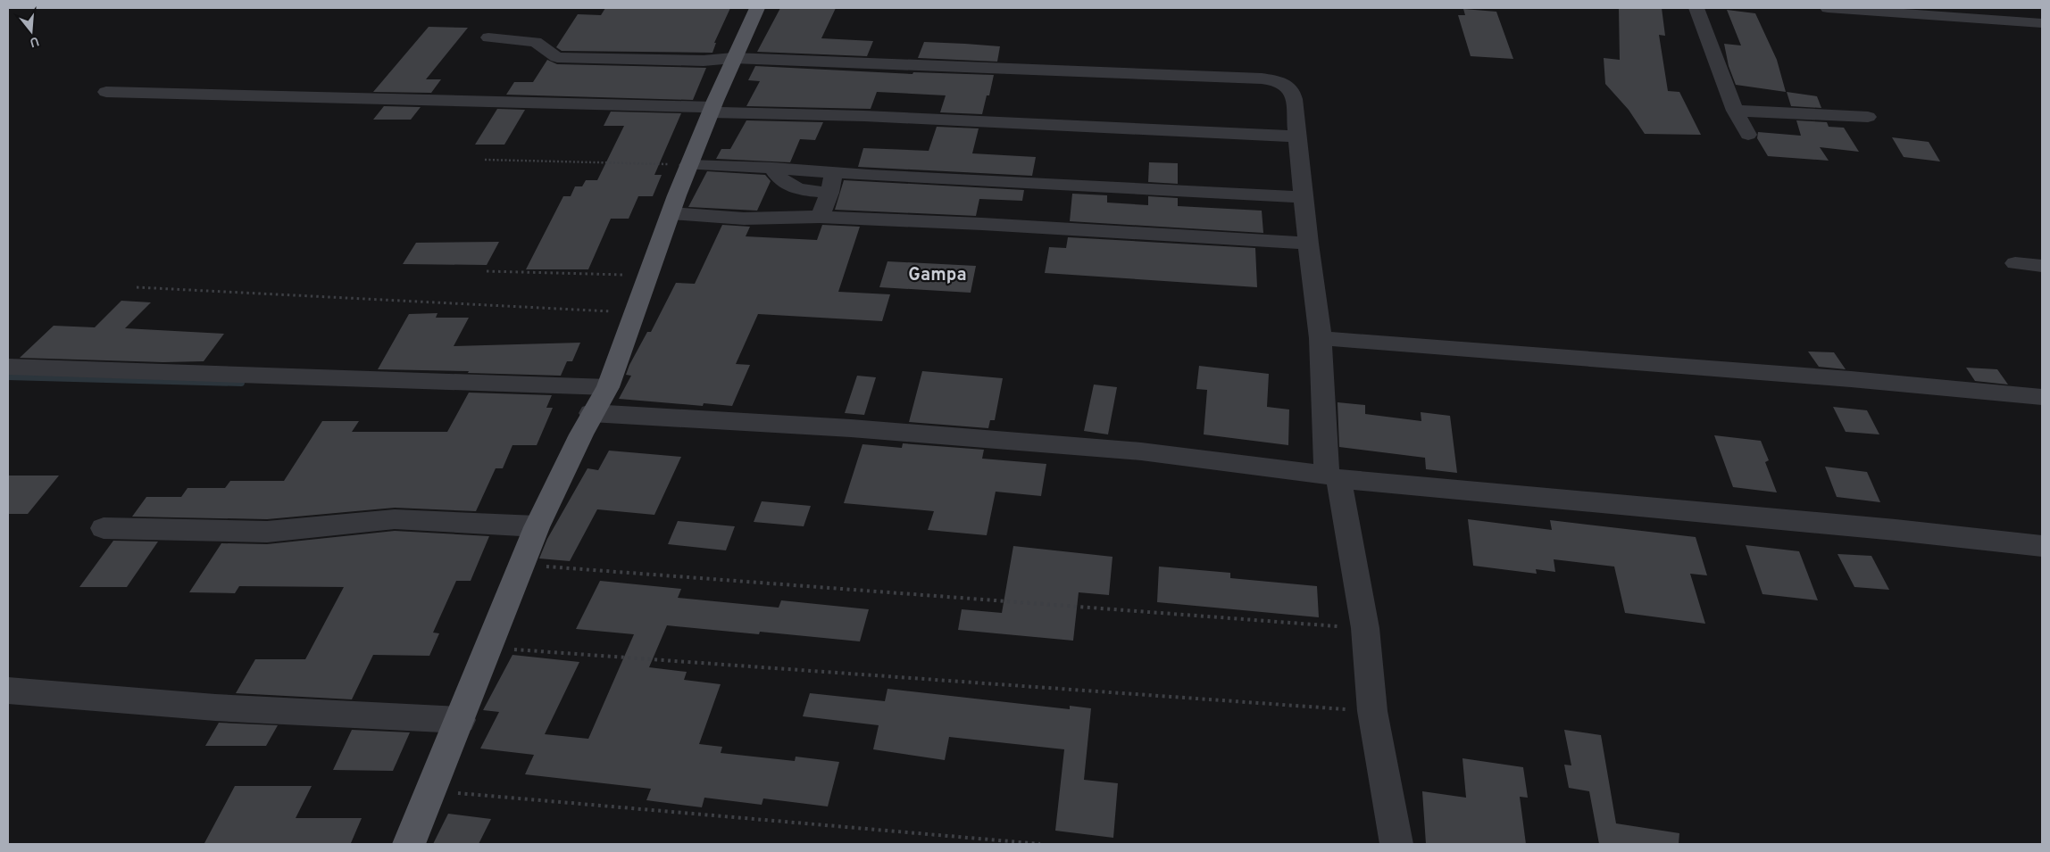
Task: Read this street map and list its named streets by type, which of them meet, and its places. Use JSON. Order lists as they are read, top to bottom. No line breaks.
{"districts":["Gampa"],"north":"bottom"}
